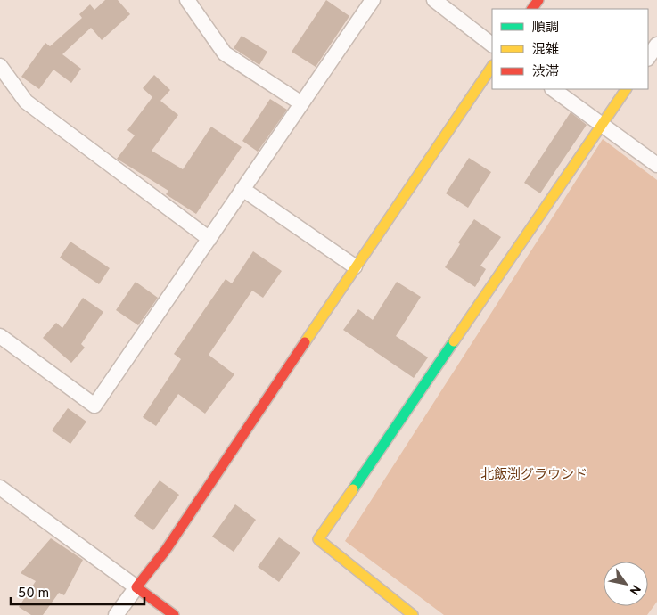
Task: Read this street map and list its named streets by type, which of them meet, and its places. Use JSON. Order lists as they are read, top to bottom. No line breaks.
{"parks":["北飯渕グラウンド"],"legend":["順調","混雑","渋滞"],"scale_bar":"50 m","north":"bottom right"}
